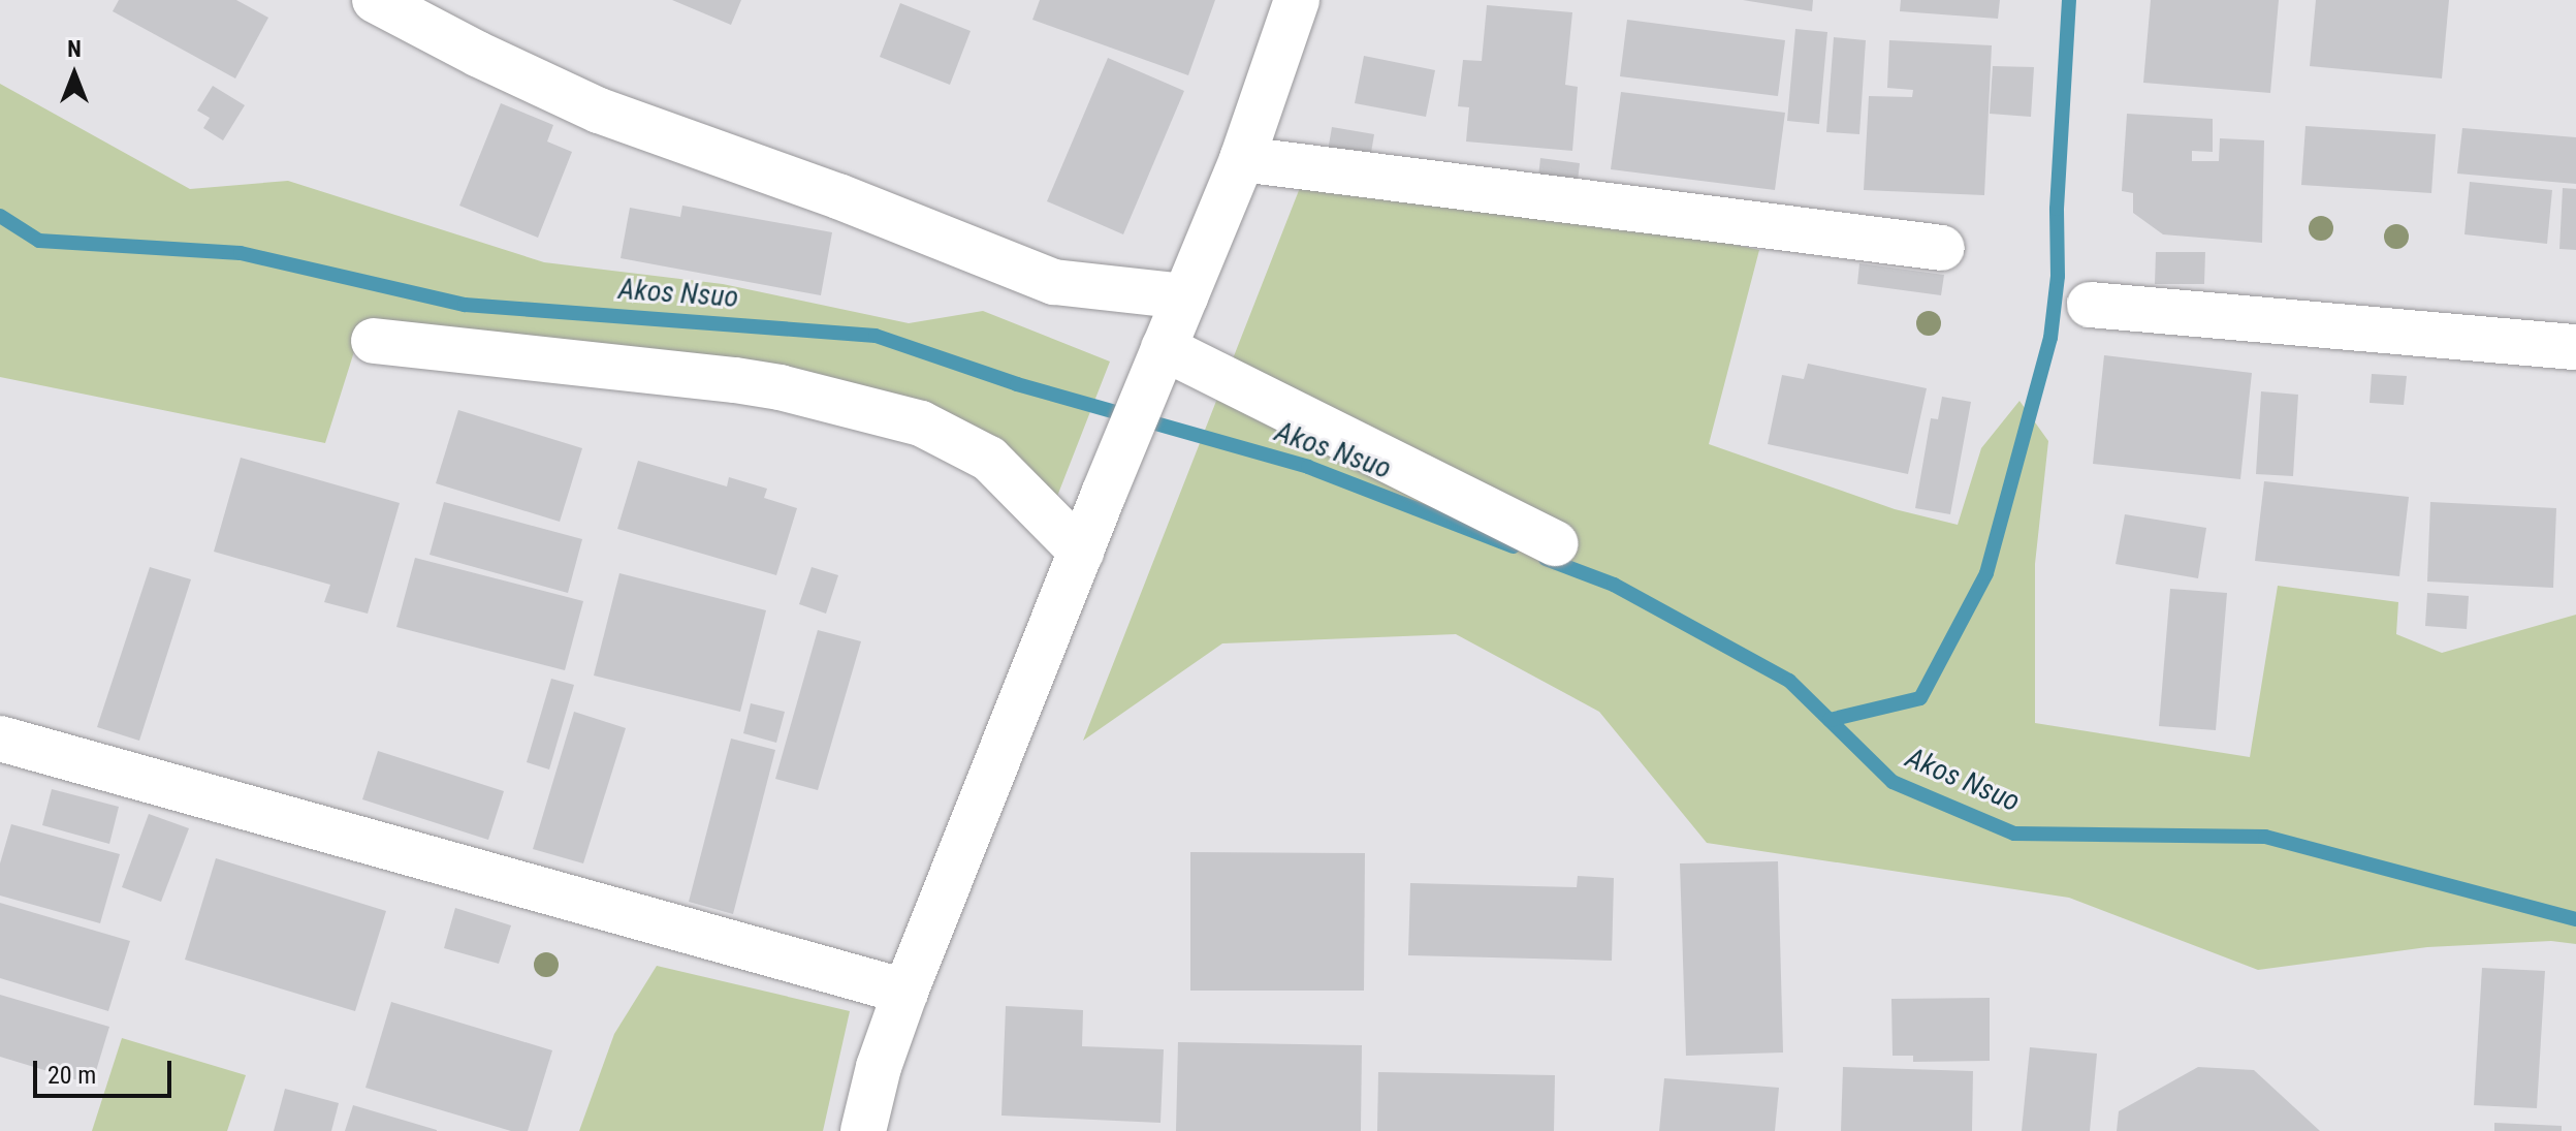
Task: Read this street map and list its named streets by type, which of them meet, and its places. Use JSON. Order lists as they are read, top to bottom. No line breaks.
{"water":["Akos Nsuo"],"scale_bar":"20 m","north":"top"}
